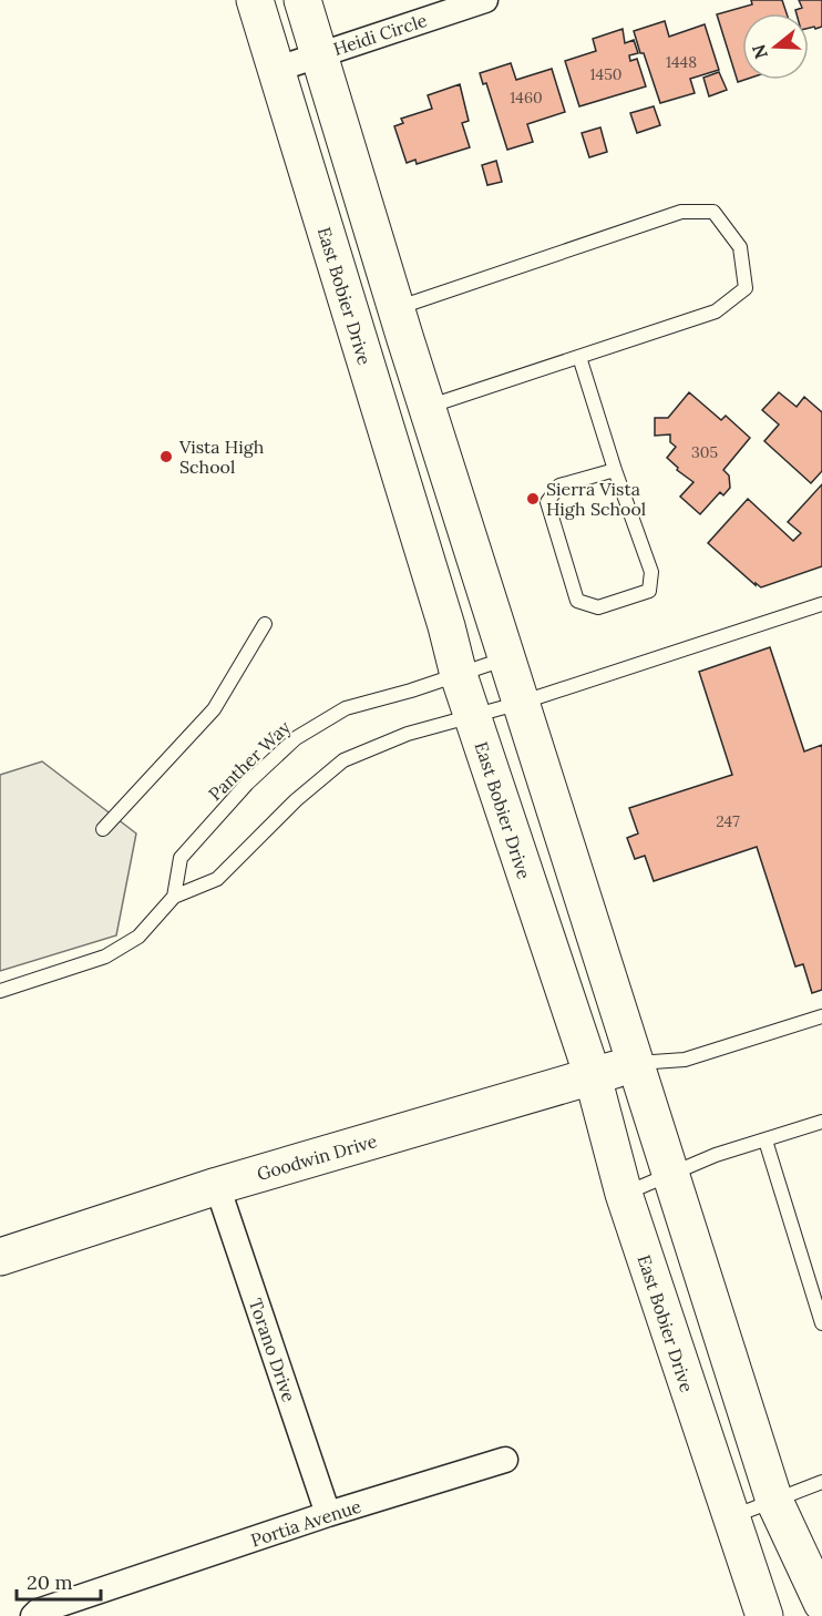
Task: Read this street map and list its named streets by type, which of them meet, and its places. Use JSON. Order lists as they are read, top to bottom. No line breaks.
{"streets":{"main road":["East Bobier Drive","Goodwin Drive"],"street":["Heidi Circle","Torano Drive","Portia Avenue"],"lane":["Panther Way"]},"crossings":[["Heidi Circle","East Bobier Drive"],["East Bobier Drive","Panther Way"],["East Bobier Drive","Goodwin Drive"],["Goodwin Drive","Torano Drive"],["Torano Drive","Portia Avenue"]],"places":["Vista High School","Sierra Vista High School"],"house_numbers":["1448","1450","1460","305","247"],"scale_bar":"20 m","north":"left"}
